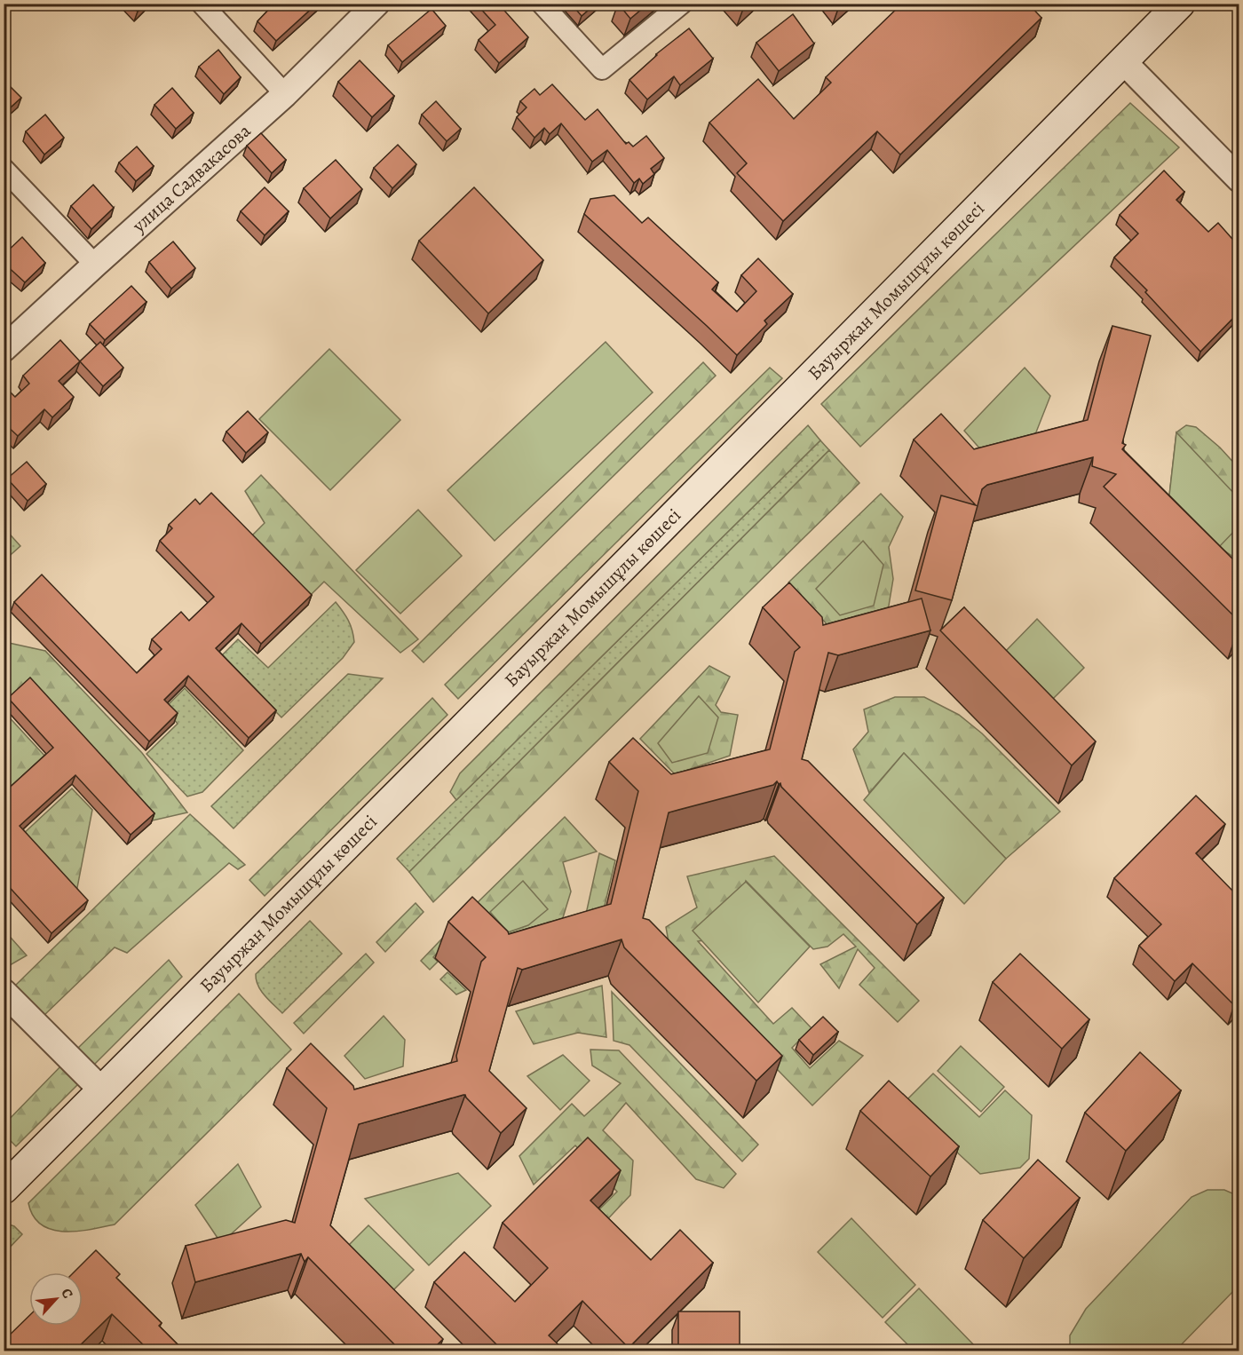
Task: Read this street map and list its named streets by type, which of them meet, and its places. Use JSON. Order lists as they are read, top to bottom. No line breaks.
{"streets":{"main road":["Бауыржан Момышұлы көшесі"],"street":["улица Садвакасова"]},"north":"top right"}
